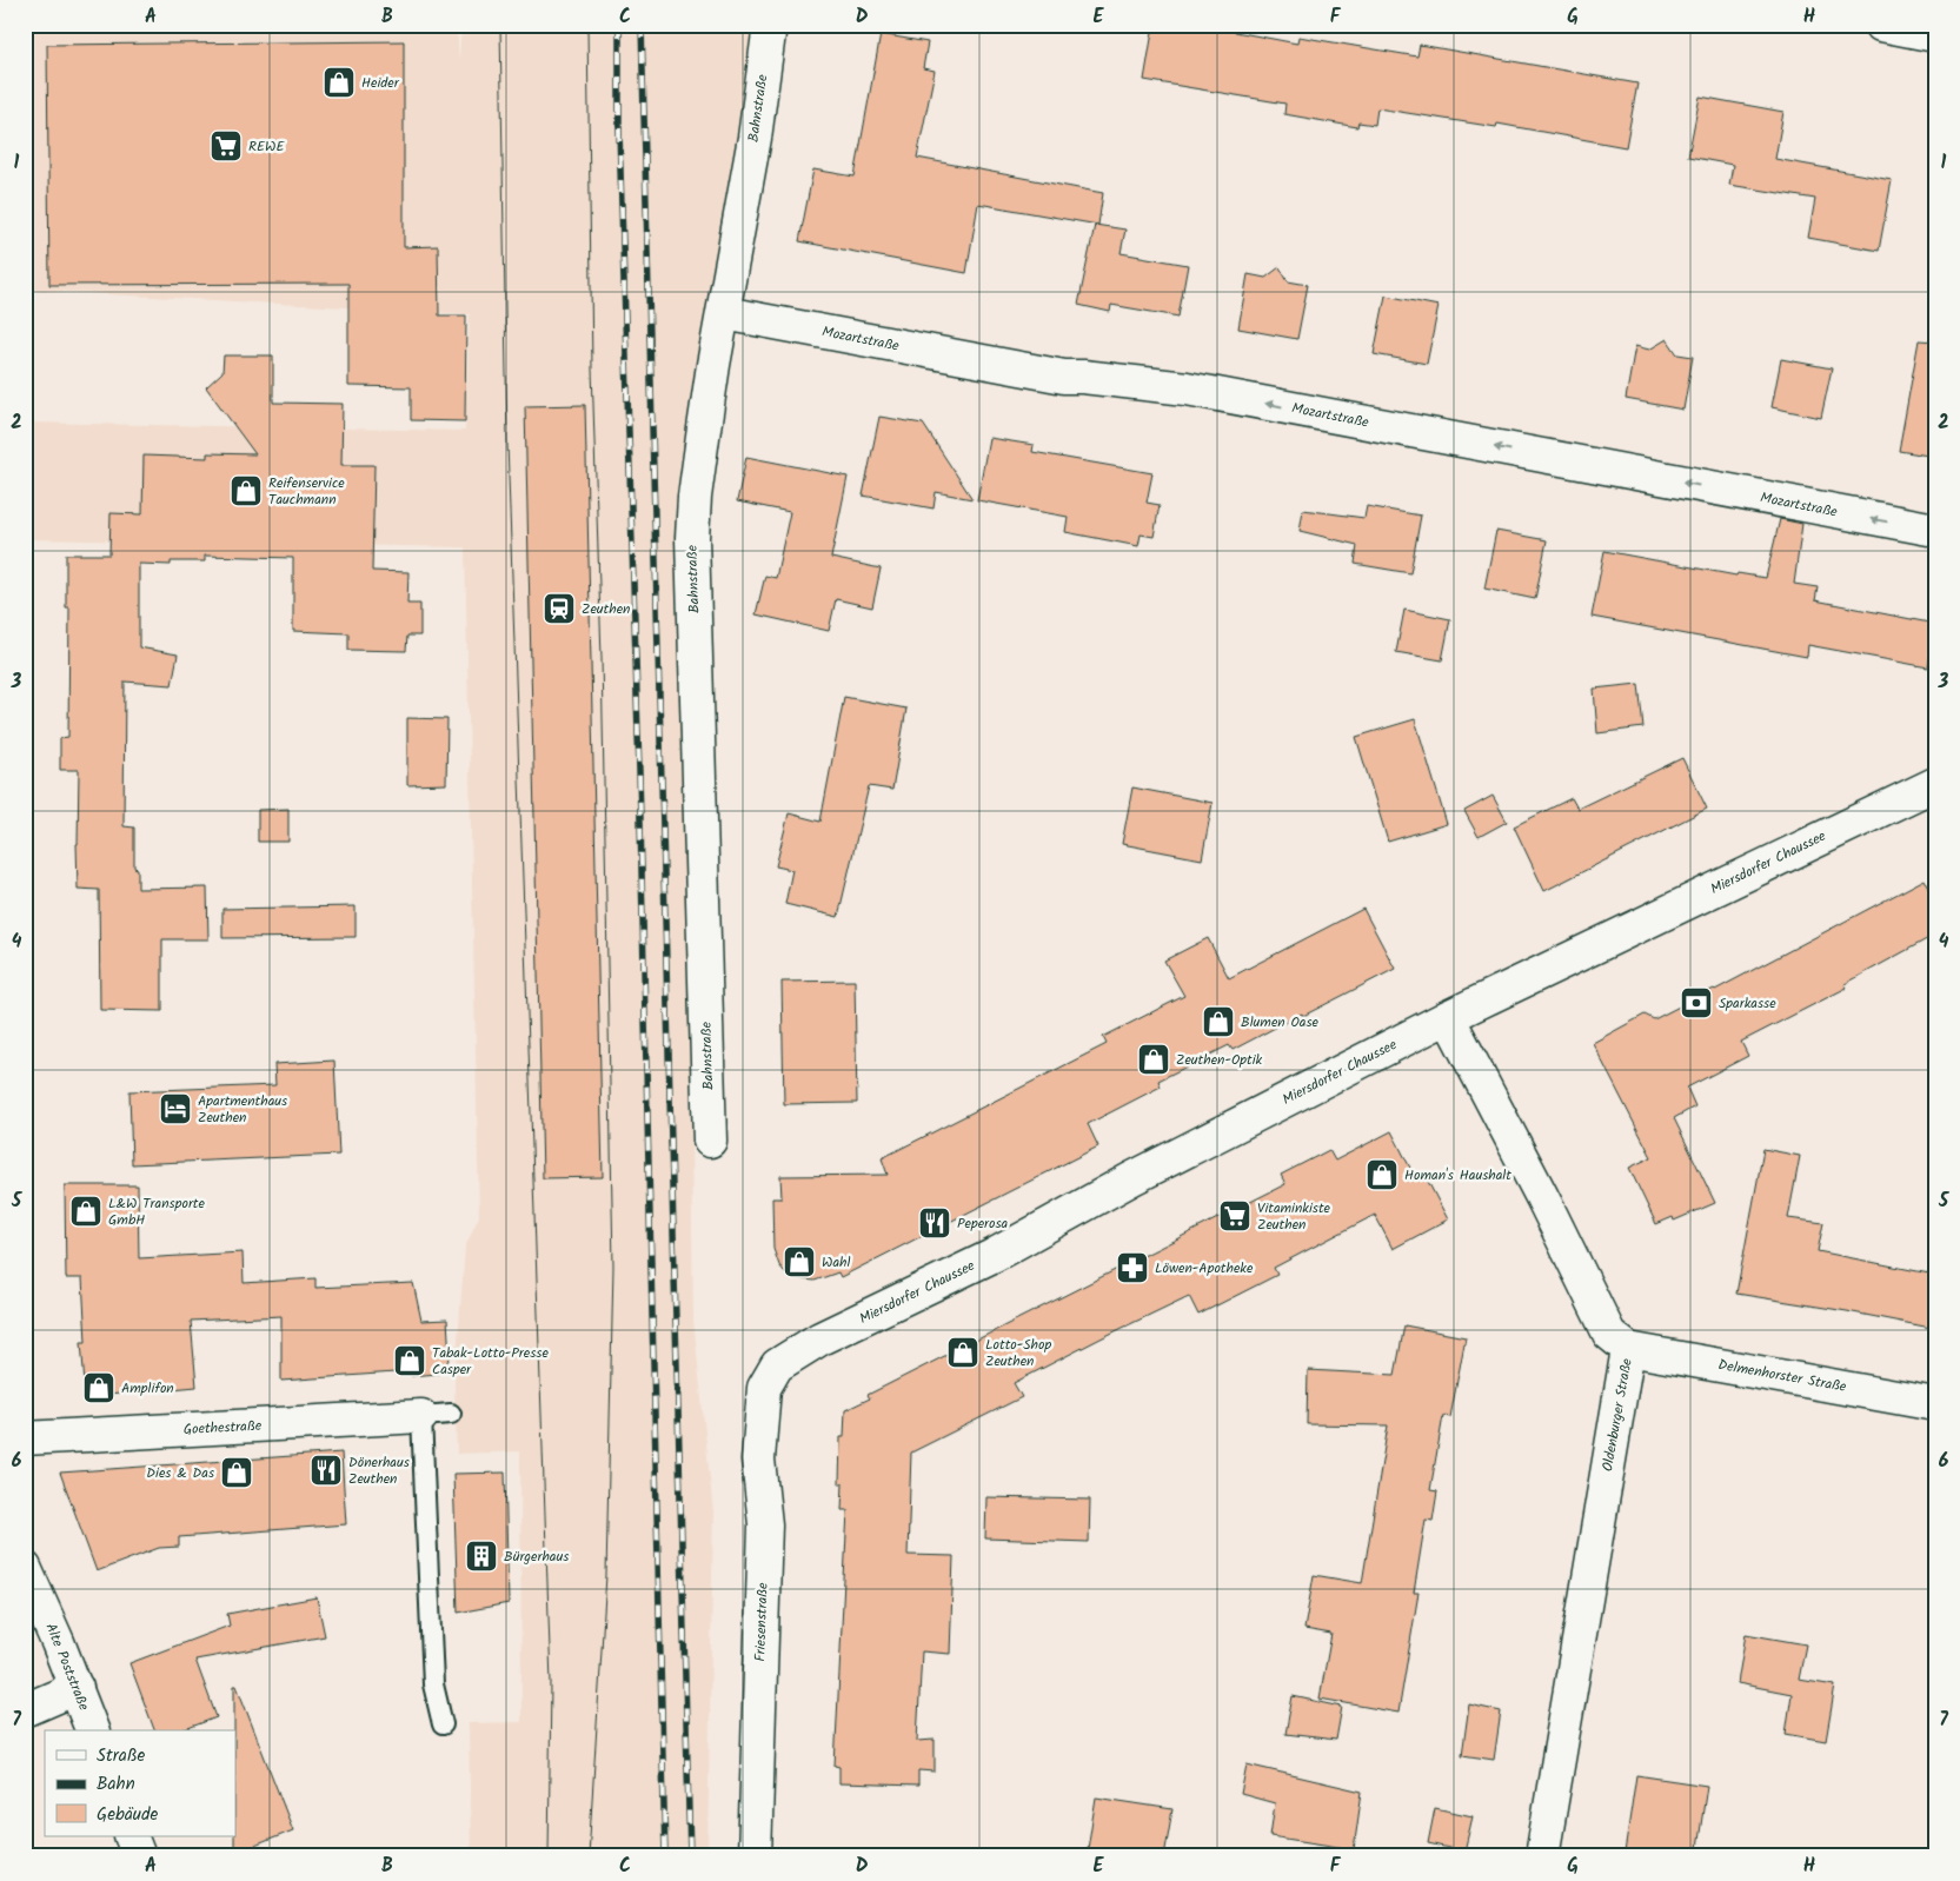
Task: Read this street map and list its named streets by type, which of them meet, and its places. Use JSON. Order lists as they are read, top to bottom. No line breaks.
{"streets":{"street":["Bahnstraße","Mozartstraße","Miersdorfer Chaussee","Delmenhorster Straße","Oldenburger Straße","Goethestraße","Friesenstraße","Alte Poststraße"]},"crossings":[["Bahnstraße","Mozartstraße"],["Miersdorfer Chaussee","Oldenburger Straße"],["Miersdorfer Chaussee","Friesenstraße"],["Delmenhorster Straße","Oldenburger Straße"]],"one_way":["Mozartstraße"],"places":{"shop":["Heider","Reifenservice Tauchmann","Blumen Oase","Zeuthen-Optik","Homan's Haushalt","L&W Transporte GmbH","Wahl","Lotto-Shop Zeuthen","Tabak-Lotto-Presse Casper","Amplifon","Dies & Das"],"supermarket":["REWE","Vitaminkiste Zeuthen"],"station":["Zeuthen"],"bank":["Sparkasse"],"hotel":["Apartmenthaus Zeuthen"],"restaurant":["Peperosa","Dönerhaus Zeuthen"],"pharmacy":["Löwen-Apotheke"],"building":["Bürgerhaus"]},"legend":["Straße","Bahn","Gebäude"],"grid":{"columns":["A","B","C","D","E","F","G","H"],"rows":["1","2","3","4","5","6","7"]}}
